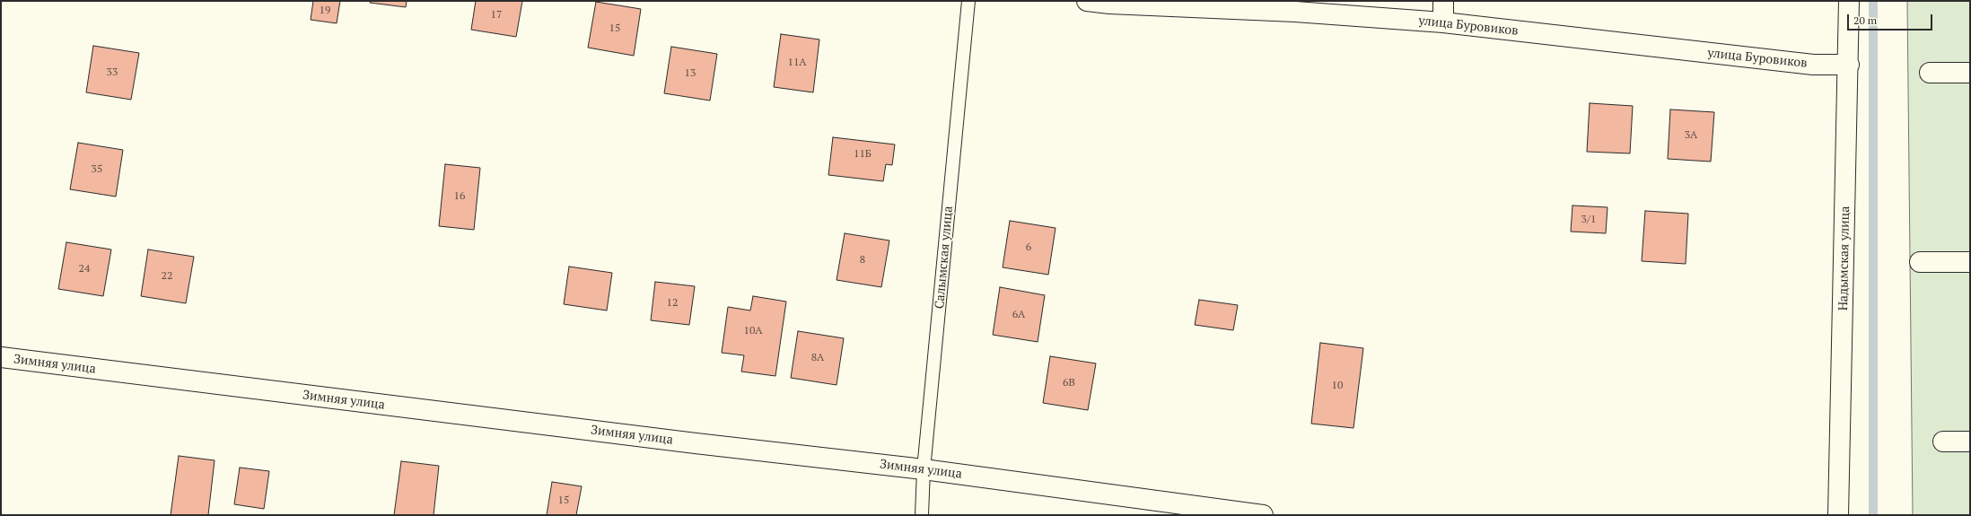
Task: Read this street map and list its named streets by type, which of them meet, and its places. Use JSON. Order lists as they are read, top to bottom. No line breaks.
{"streets":{"street":["улица Буровиков","Надымская улица","Зимняя улица"],"lane":["Салымская улица"]},"crossings":[["улица Буровиков","Надымская улица"],["Салымская улица","Зимняя улица"]],"house_numbers":["19","17","15","11А","33","13","3А","11Б","35","16","3/1","6","8","24","22","12","6А","10А","8А","6В","10","15"],"scale_bar":"20 m"}
